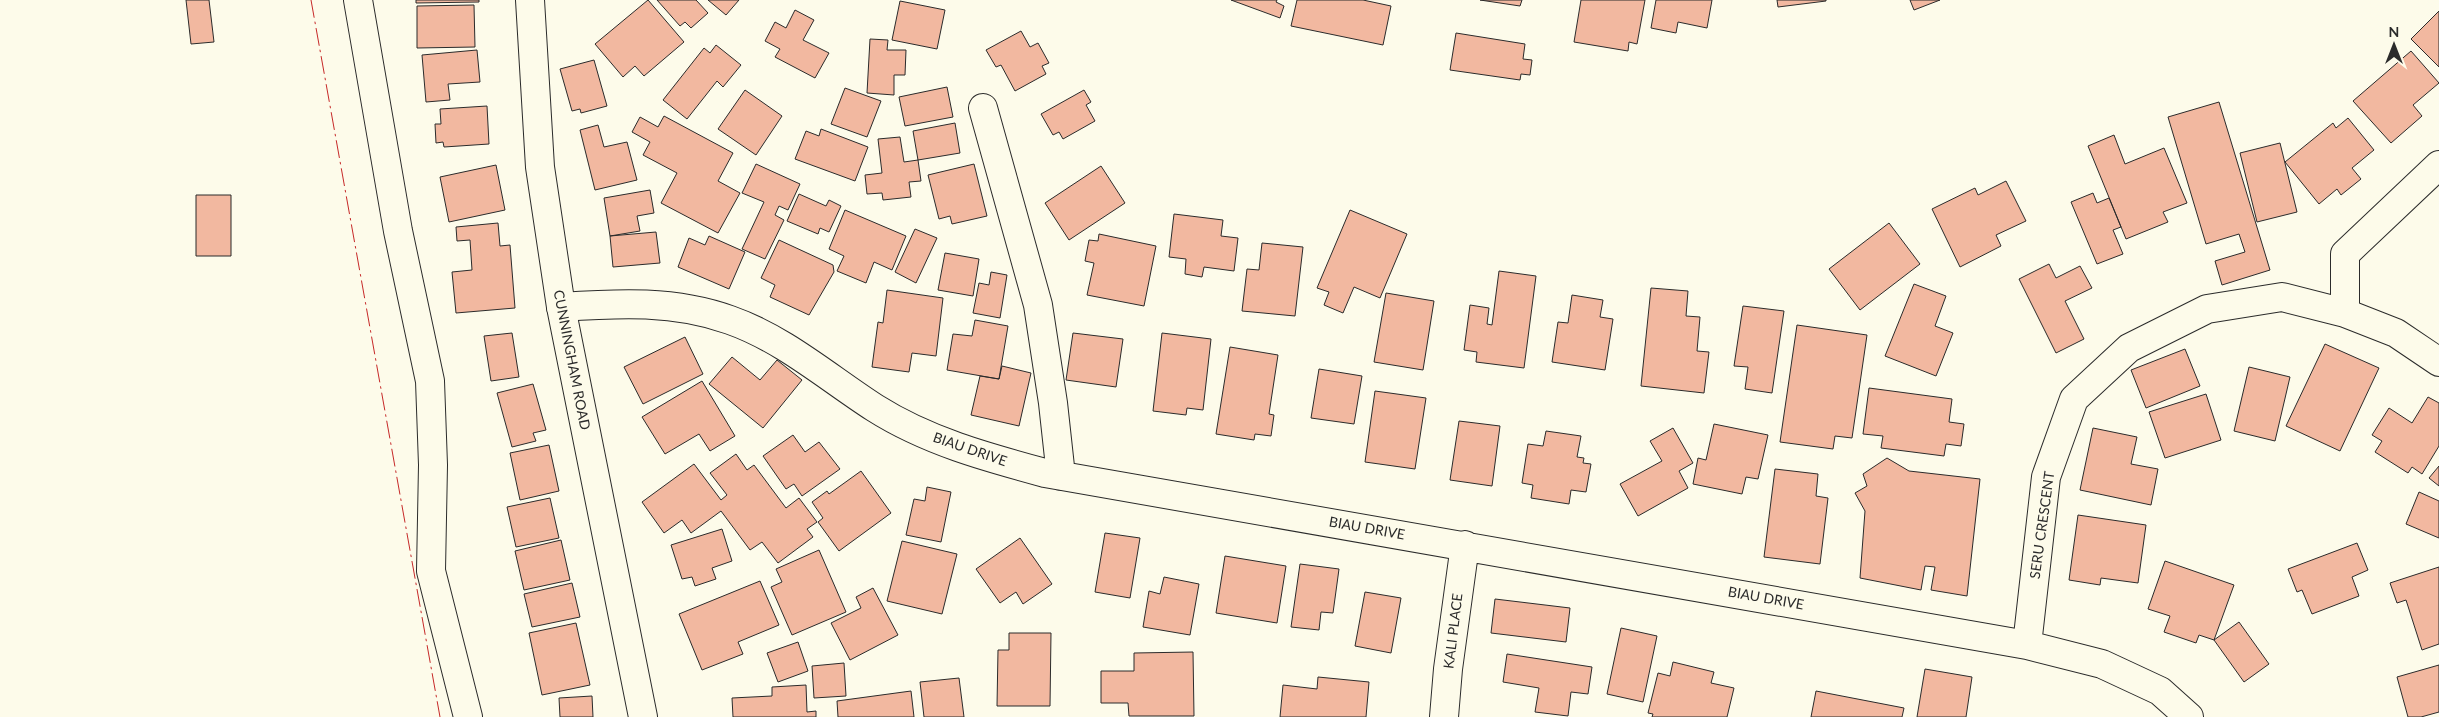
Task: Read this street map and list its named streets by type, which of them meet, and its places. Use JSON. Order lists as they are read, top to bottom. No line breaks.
{"streets":{"street":["CUNNINGHAM ROAD","BIAU DRIVE","SERU CRESCENT","KALI PLACE"]},"crossings":[["CUNNINGHAM ROAD","BIAU DRIVE"],["BIAU DRIVE","SERU CRESCENT"],["BIAU DRIVE","KALI PLACE"]],"north":"top"}
